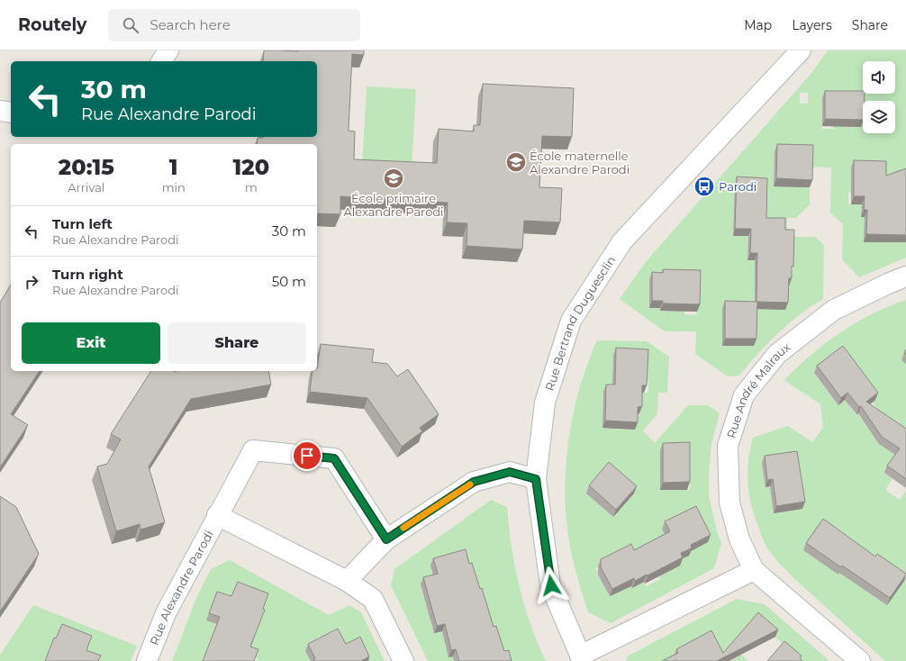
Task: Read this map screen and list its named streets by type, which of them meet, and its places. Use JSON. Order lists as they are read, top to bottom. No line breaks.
{"streets":{"street":["Rue Bertrand Duguesclin","Rue André Malraux","Rue Alexandre Parodi"]},"places":{"school or university":["École maternelle Alexandre Parodi","École primaire Alexandre Parodi"],"bus stop":["Parodi"]},"page":{"header":"Routely","search":"Search here","nav":["Map","Layers","Share"],"turn":["30 m","Rue Alexandre Parodi"],"eta":["20:15","Arrival","1","min","120","m"],"list":[{"name":"Turn left","note":"Rue Alexandre Parodi","value":"30 m"},{"name":"Turn right","note":"Rue Alexandre Parodi","value":"50 m"}],"buttons":["Exit","Share"]}}
